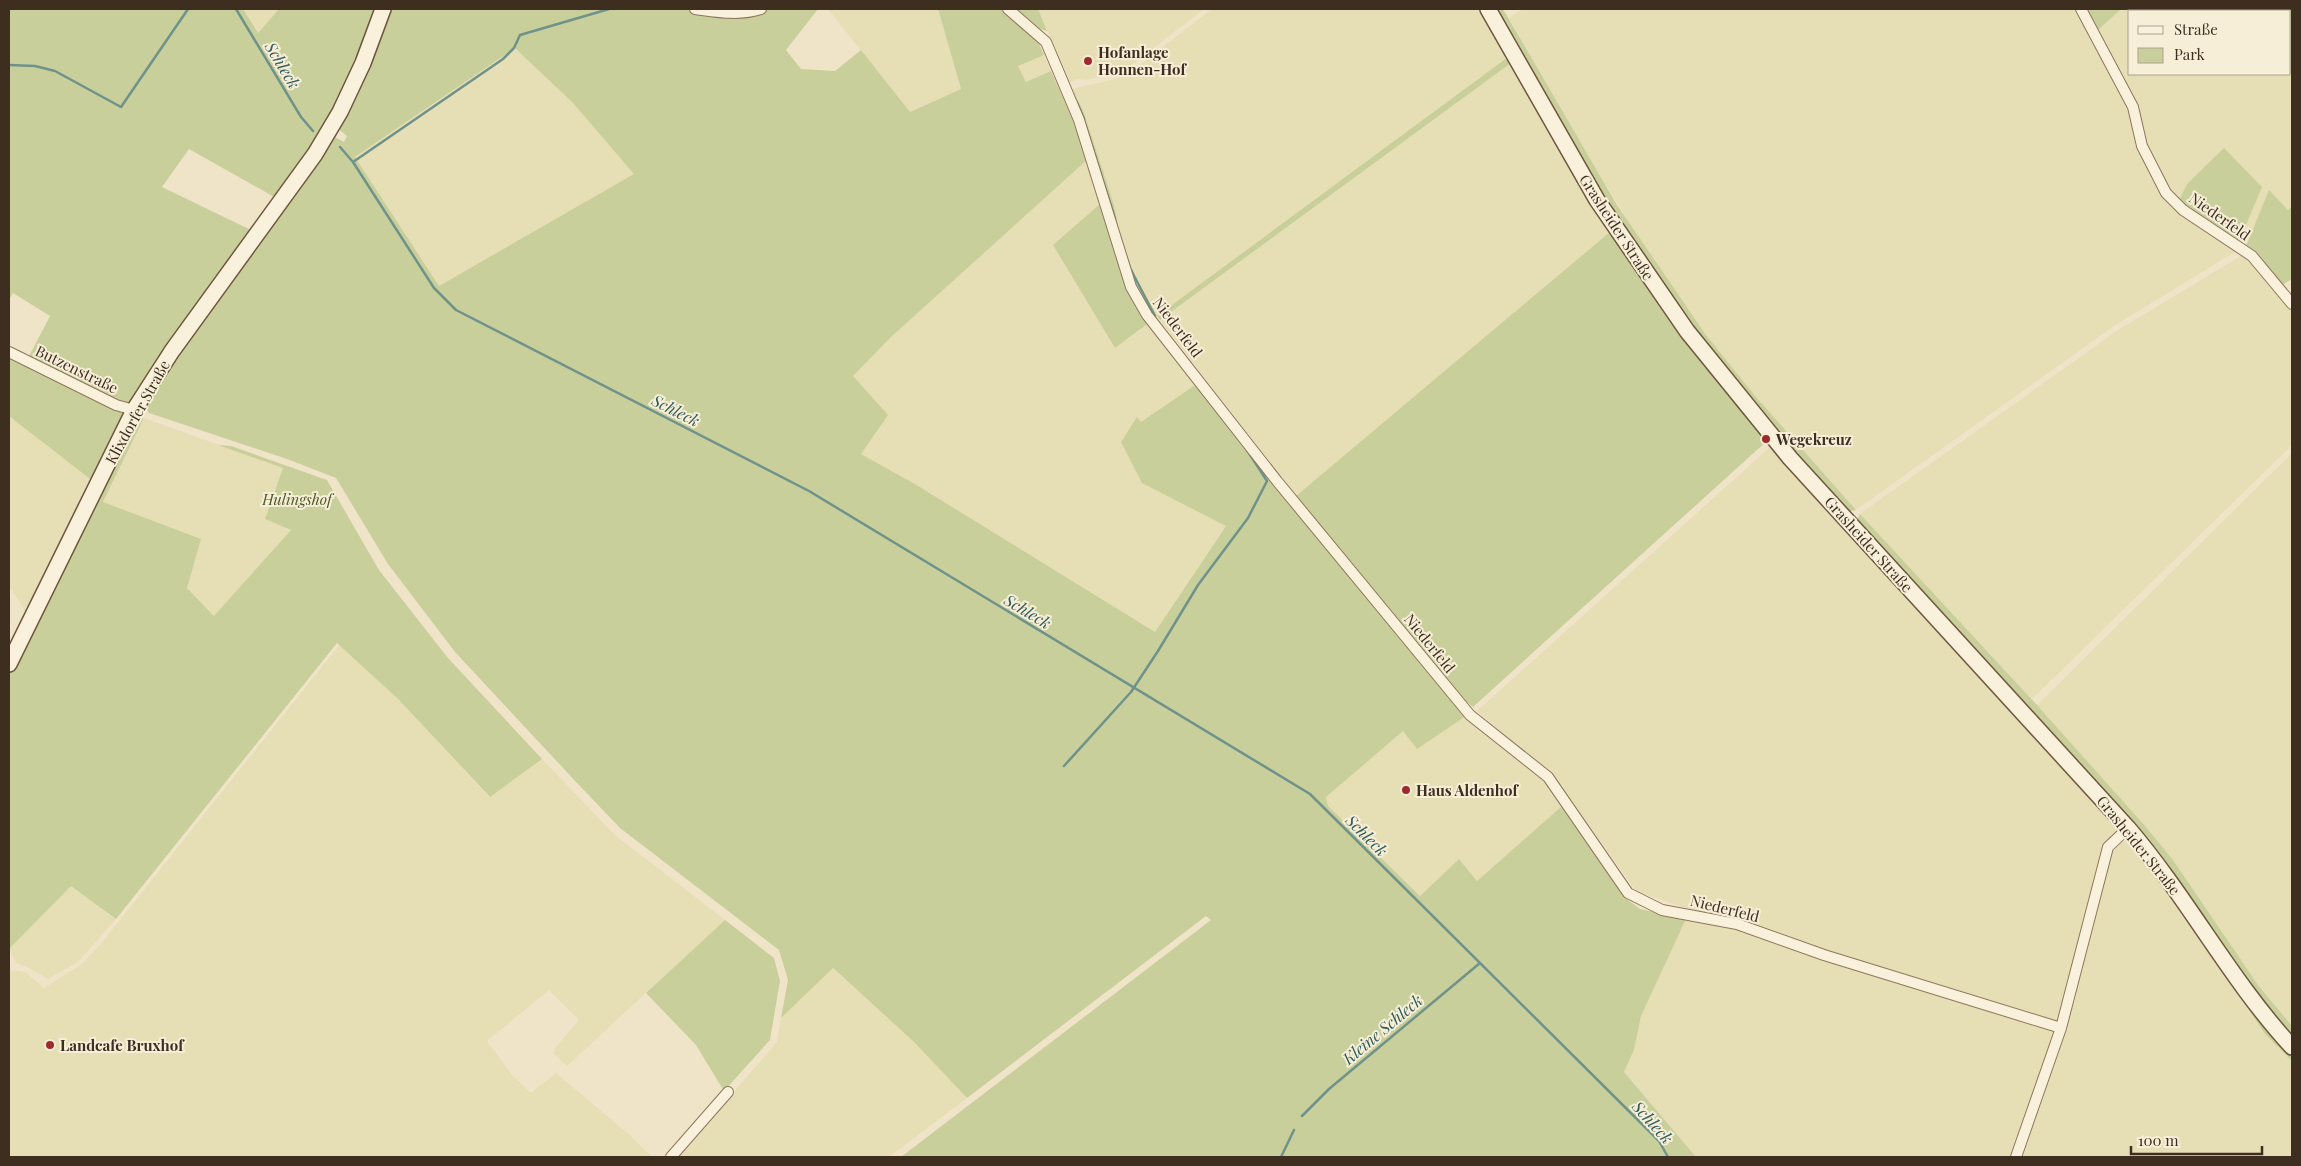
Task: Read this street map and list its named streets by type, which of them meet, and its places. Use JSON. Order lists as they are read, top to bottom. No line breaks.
{"streets":{"street":["Niederfeld","Grasheider Straße","Butzenstraße","Klixdorfer Straße"]},"crossings":[["Butzenstraße","Klixdorfer Straße"]],"water":["Schleck","Kleine Schleck"],"parks":["Hulingshof"],"places":["Hofanlage Honnen-Hof","Wegekreuz","Haus Aldenhof","Landcafe Bruxhof"],"legend":["Straße","Park"],"scale_bar":"100 m"}
